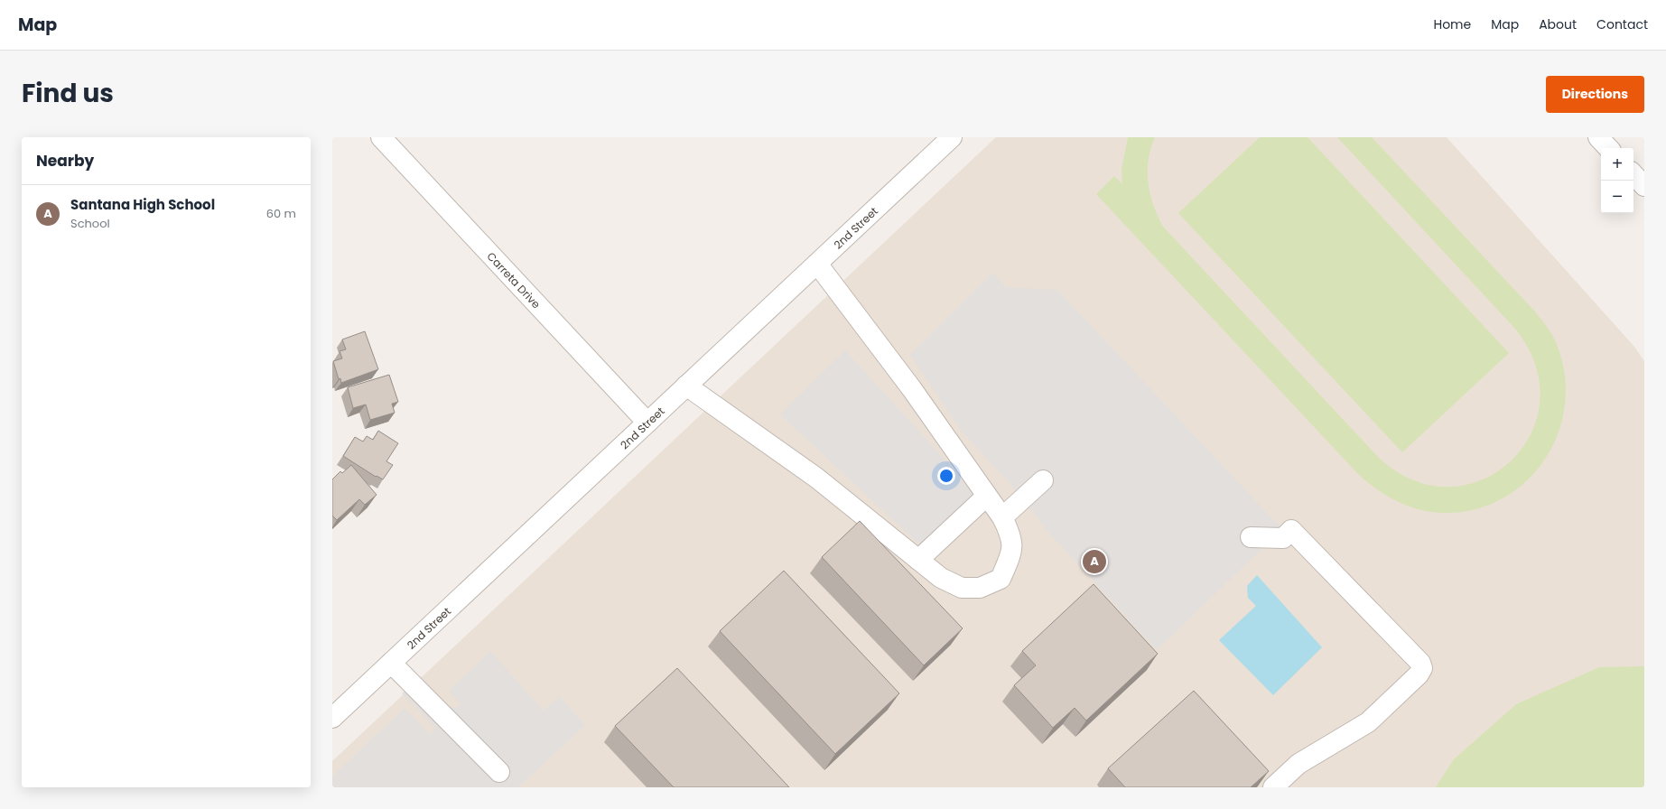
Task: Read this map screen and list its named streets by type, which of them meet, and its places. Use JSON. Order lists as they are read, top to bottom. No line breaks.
{"streets":{"street":["2nd Street","Carreta Drive"]},"crossings":[["2nd Street","Carreta Drive"]],"page":{"header":"Map","nav":["Home","Map","About","Contact"],"title":"Find us","buttons":"Directions","heading":"Nearby","map_buttons":["+","−"],"list":[{"mark":"A","name":"Santana High School","note":"School","value":"60 m"}],"pins":"A"}}
